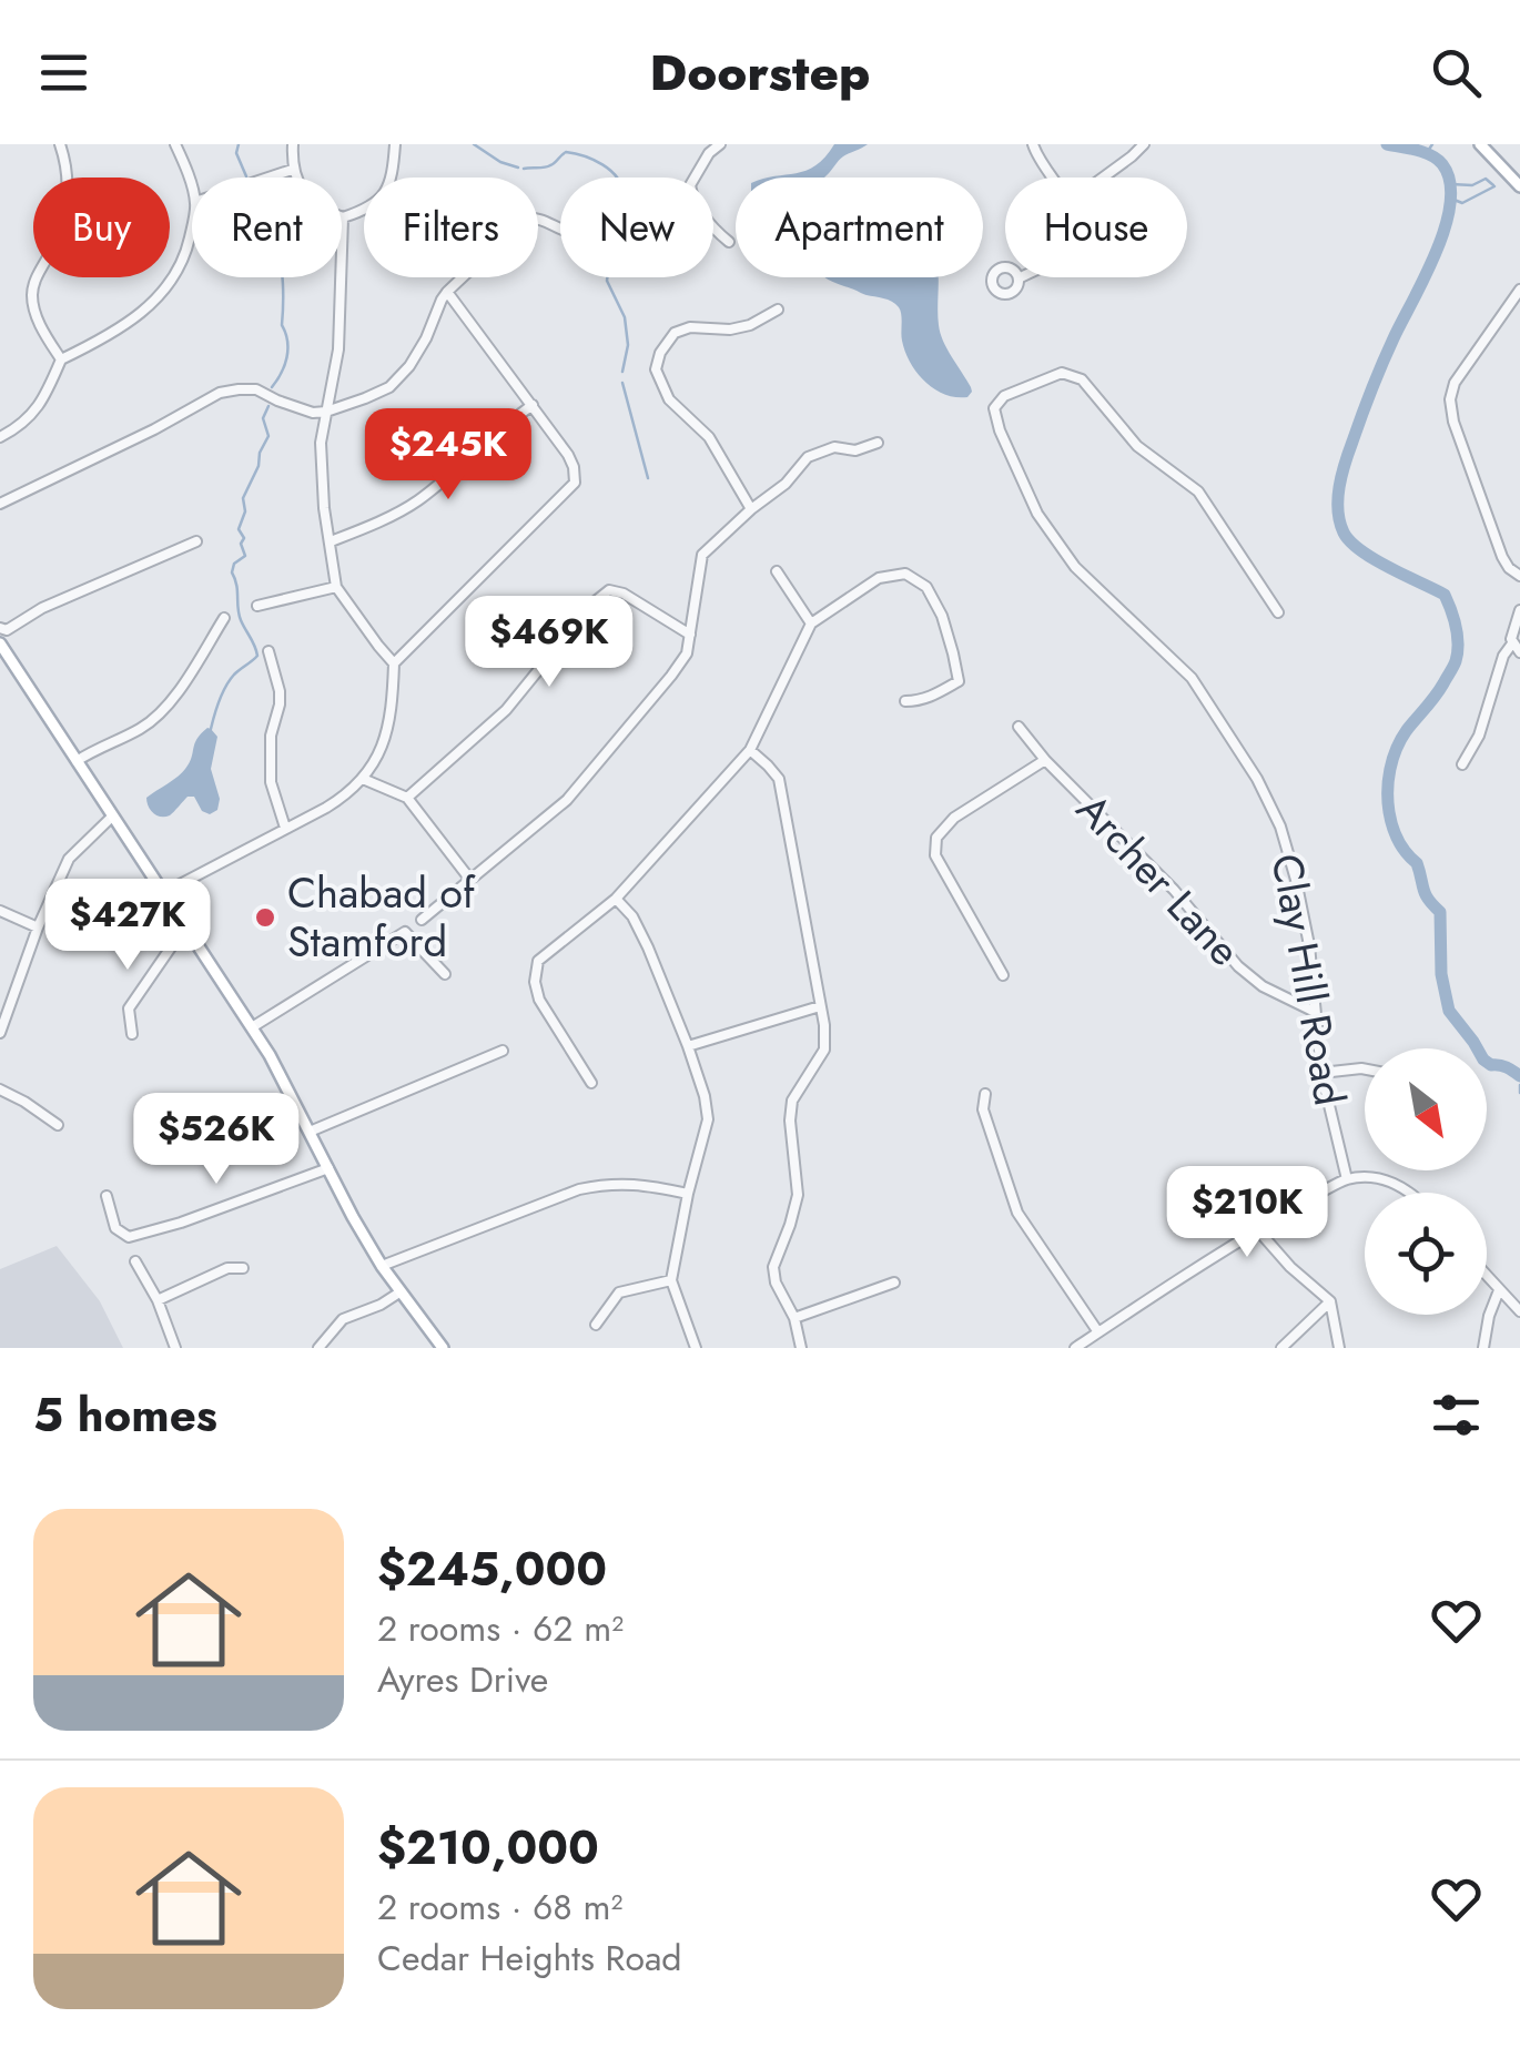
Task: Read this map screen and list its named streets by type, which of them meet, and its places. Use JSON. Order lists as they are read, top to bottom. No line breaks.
{"streets":{"street":["Archer Lane","Clay Hill Road"]},"crossings":[["Archer Lane","Clay Hill Road"]],"places":["Chabad of Stamford"],"north":"bottom right","page":{"header":"Doorstep","chip":["Buy","Rent","Filters","New","Apartment","House"],"price":["$245K","$469K","$427K","$526K","$210K"],"heading":"5 homes","list":[{"name":"$245,000","note":"2 rooms · 62 m² · Ayres Drive"},{"name":"$210,000","note":"2 rooms · 68 m² · Cedar Heights Road"}]}}
